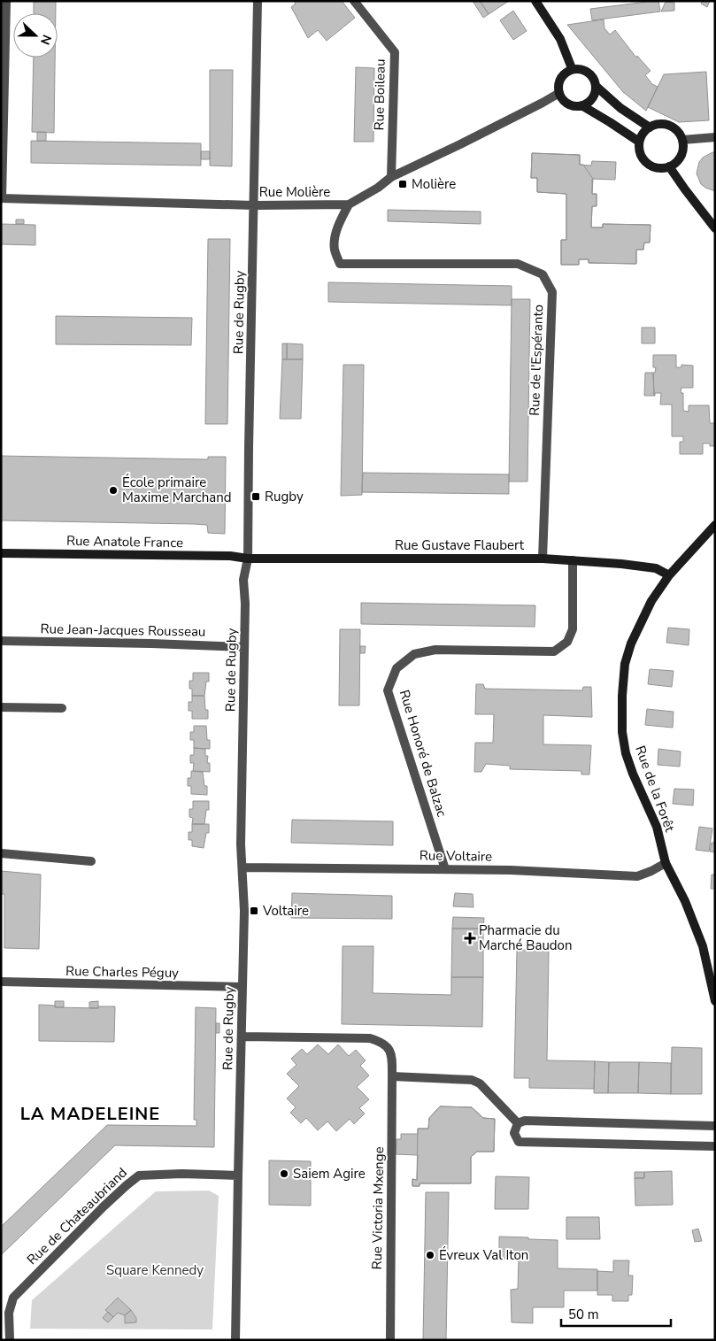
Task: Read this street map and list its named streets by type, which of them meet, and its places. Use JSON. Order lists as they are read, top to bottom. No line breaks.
{"streets":{"street":["Rue Boileau","Rue Molière","Rue de Rugby","Rue de l'Espéranto","Rue Anatole France","Rue Gustave Flaubert","Rue Jean-Jacques Rousseau","Rue Honoré de Balzac","Rue de la Forêt","Rue Voltaire","Rue Charles Péguy","Rue Victoria Mxenge","Rue de Chateaubriand"]},"crossings":[["Rue Boileau","Rue Molière"],["Rue Molière","Rue de Rugby"],["Rue Molière","Rue de l'Espéranto"],["Rue de Rugby","Rue Anatole France"],["Rue de Rugby","Rue Gustave Flaubert"],["Rue de Rugby","Rue Jean-Jacques Rousseau"],["Rue de Rugby","Rue Voltaire"],["Rue de Rugby","Rue Charles Péguy"],["Rue de Rugby","Rue Victoria Mxenge"],["Rue de Rugby","Rue de Chateaubriand"],["Rue de l'Espéranto","Rue Gustave Flaubert"],["Rue Anatole France","Rue Gustave Flaubert"],["Rue Gustave Flaubert","Rue Honoré de Balzac"],["Rue Gustave Flaubert","Rue de la Forêt"],["Rue Honoré de Balzac","Rue Voltaire"],["Rue de la Forêt","Rue Voltaire"]],"districts":["LA MADELEINE"],"parks":["Square Kennedy"],"places":{"transit":["Molière","Rugby","Voltaire"],"other":["École primaire Maxime Marchand","Saiem Agire","Évreux Val Iton"],"health":["Pharmacie du Marché Baudon"]},"scale_bar":"50 m","north":"right"}
